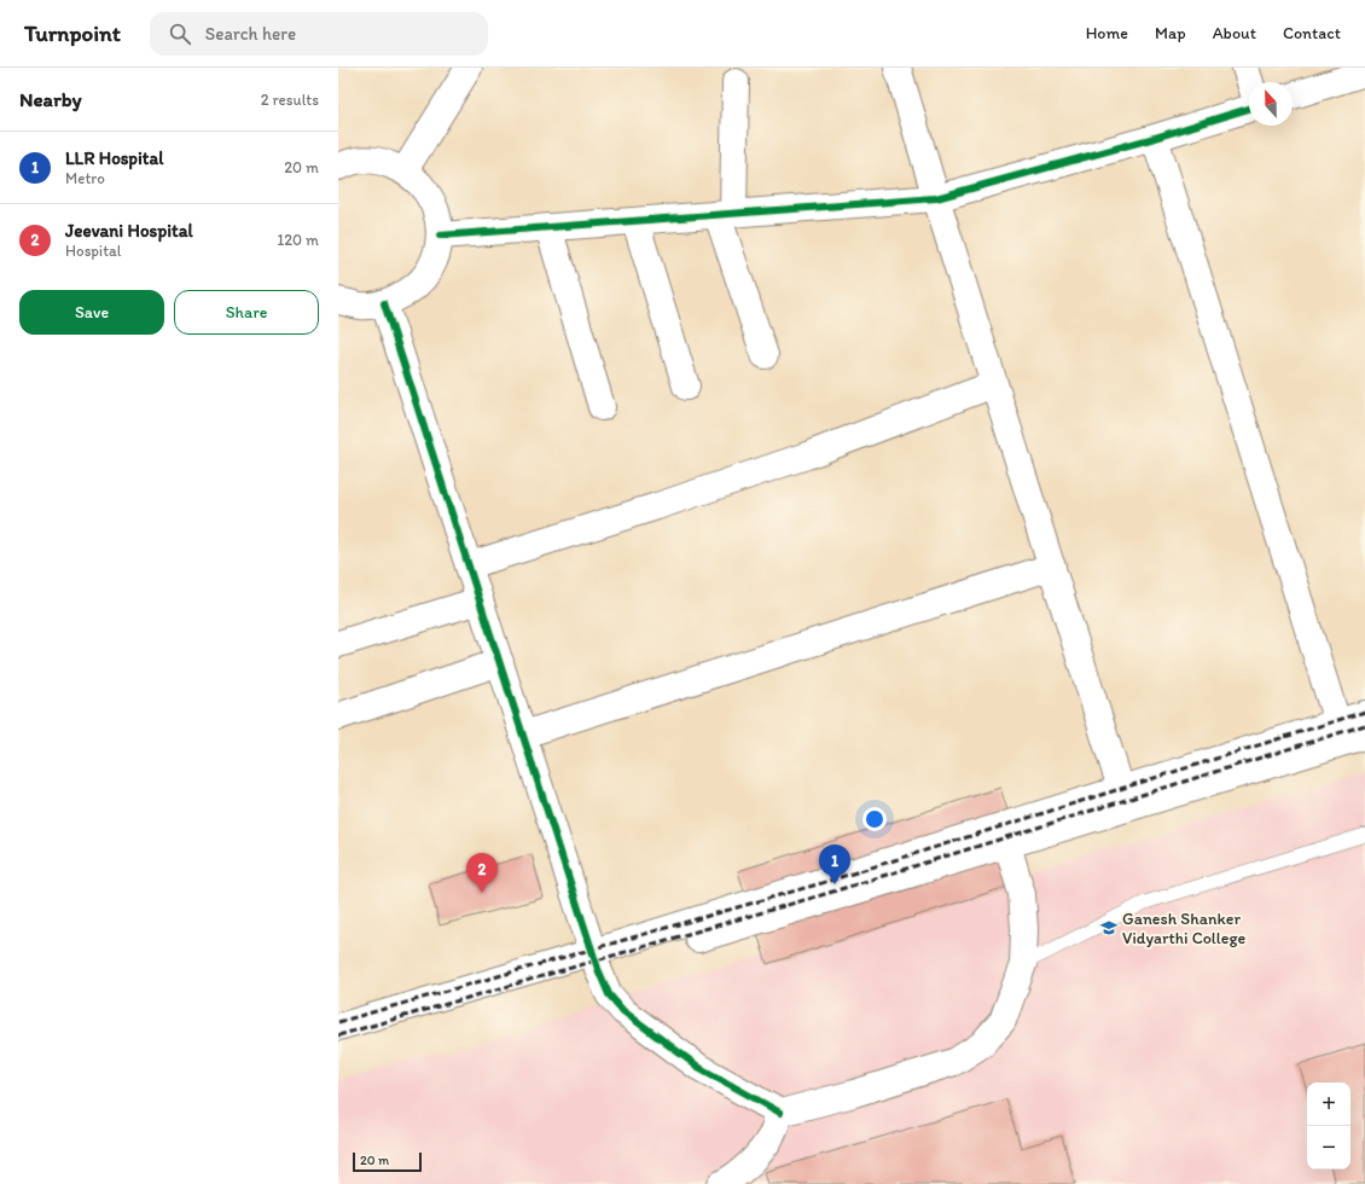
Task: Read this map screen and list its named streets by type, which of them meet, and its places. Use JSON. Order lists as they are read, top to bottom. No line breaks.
{"places":{"school or university":["Ganesh Shanker Vidyarthi College"]},"scale_bar":"20 m","north":"top","page":{"header":"Turnpoint","search":"Search here","nav":["Home","Map","About","Contact"],"heading":["Nearby","2 results"],"list":[{"mark":"1","name":"LLR Hospital","note":"Metro","value":"20 m"},{"mark":"2","name":"Jeevani Hospital","note":"Hospital","value":"120 m"}],"buttons":["Save","Share"],"pins":["1","2"],"map_buttons":["+","−"],"scale":"20 m"}}
